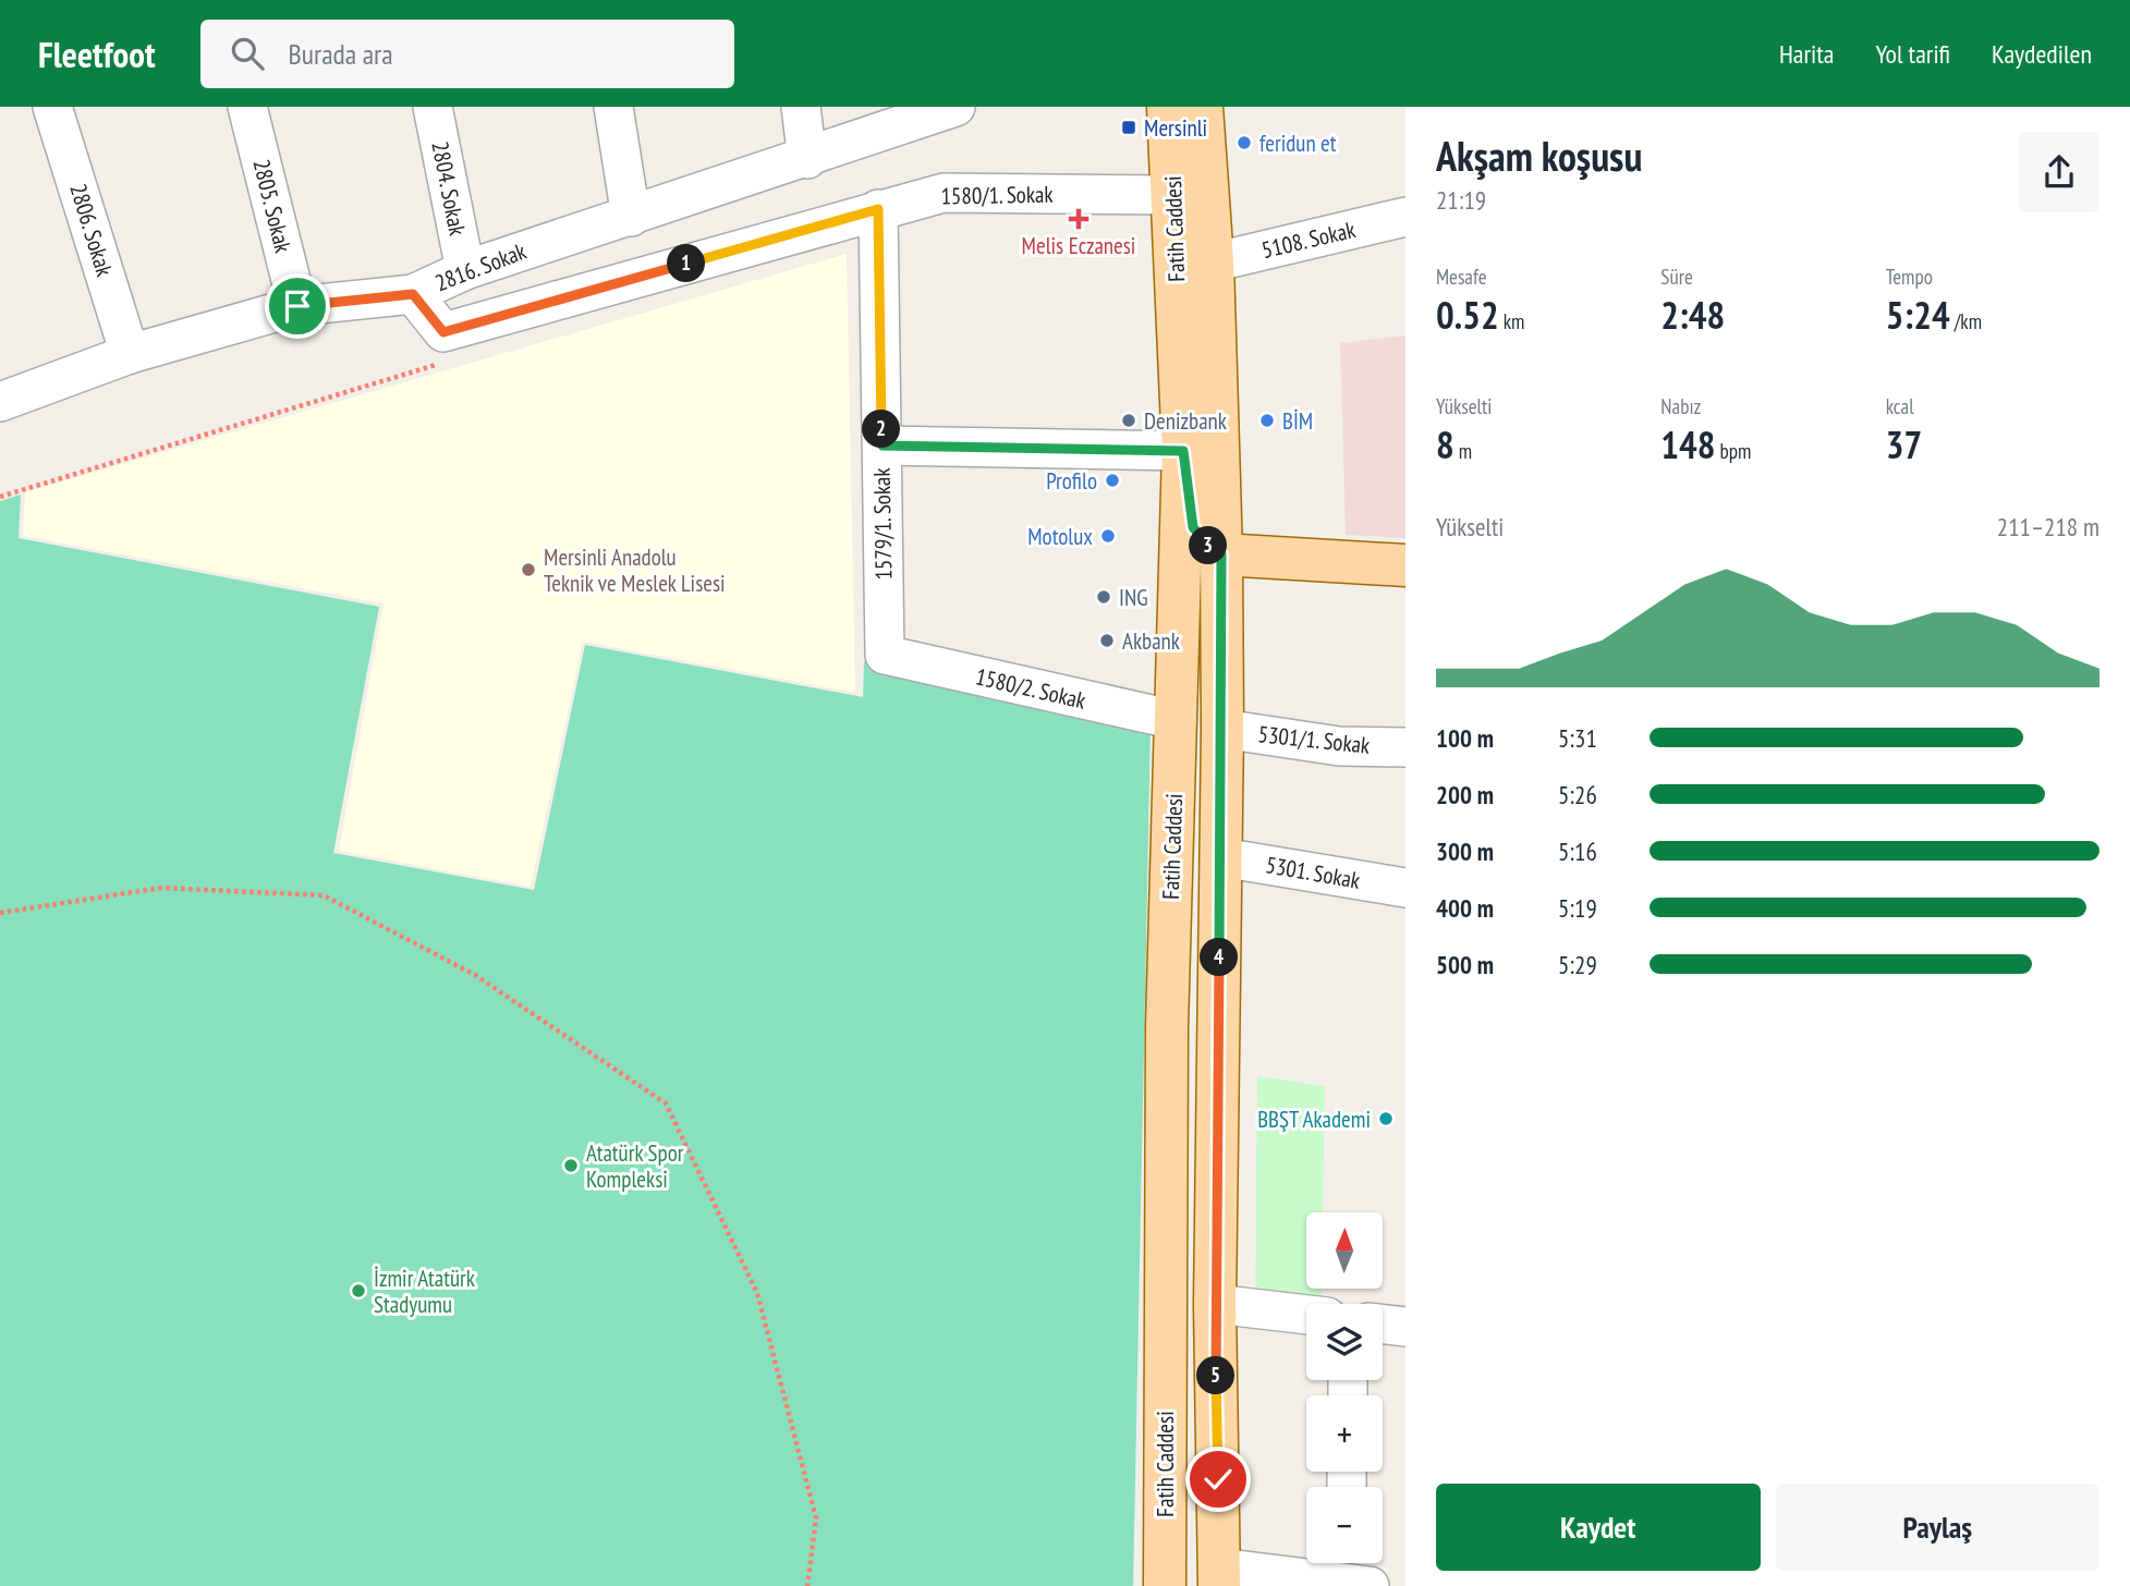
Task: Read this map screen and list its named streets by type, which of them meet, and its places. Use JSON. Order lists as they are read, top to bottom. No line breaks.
{"streets":{"main road":["Fatih Caddesi"],"street":["2804. Sokak","1580/1. Sokak","2805. Sokak","2806. Sokak","5108. Sokak","2816. Sokak","1579/1. Sokak","1580/2. Sokak","5301/1. Sokak","5301. Sokak"]},"crossings":[["2804. Sokak","2816. Sokak"],["1580/1. Sokak","Fatih Caddesi"],["1580/1. Sokak","2816. Sokak"],["1580/1. Sokak","1579/1. Sokak"],["2805. Sokak","2816. Sokak"],["Fatih Caddesi","1580/2. Sokak"],["2806. Sokak","2816. Sokak"],["1579/1. Sokak","1580/2. Sokak"]],"places":{"transit":["Mersinli"],"other":["feridun et","Denizbank","BİM","Profilo","Motolux","Mersinli Anadolu Teknik ve Meslek Lisesi","ING","Akbank","BBŞT Akademi","Atatürk Spor Kompleksi","İzmir Atatürk Stadyumu"],"health":["Melis Eczanesi"]},"north":"top","page":{"header":"Fleetfoot","search":"Burada ara","nav":["Harita","Yol tarifi","Kaydedilen"],"heading":["Akşam koşusu","21:19"],"stats":[["Mesafe","0.52 km"],["Süre","2:48"],["Tempo","5:24 /km"],["Yükselti","8 m"],["Nabız","148 bpm"],["kcal","37"]],"pins":["1","2","3","4","5"],"chart":["Yükselti","211–218 m"],"list":[{"name":"100 m","note":"5:31"},{"name":"200 m","note":"5:26"},{"name":"300 m","note":"5:16"},{"name":"400 m","note":"5:19"},{"name":"500 m","note":"5:29"}],"map_buttons":["+","−"],"buttons":["Kaydet","Paylaş"]}}
